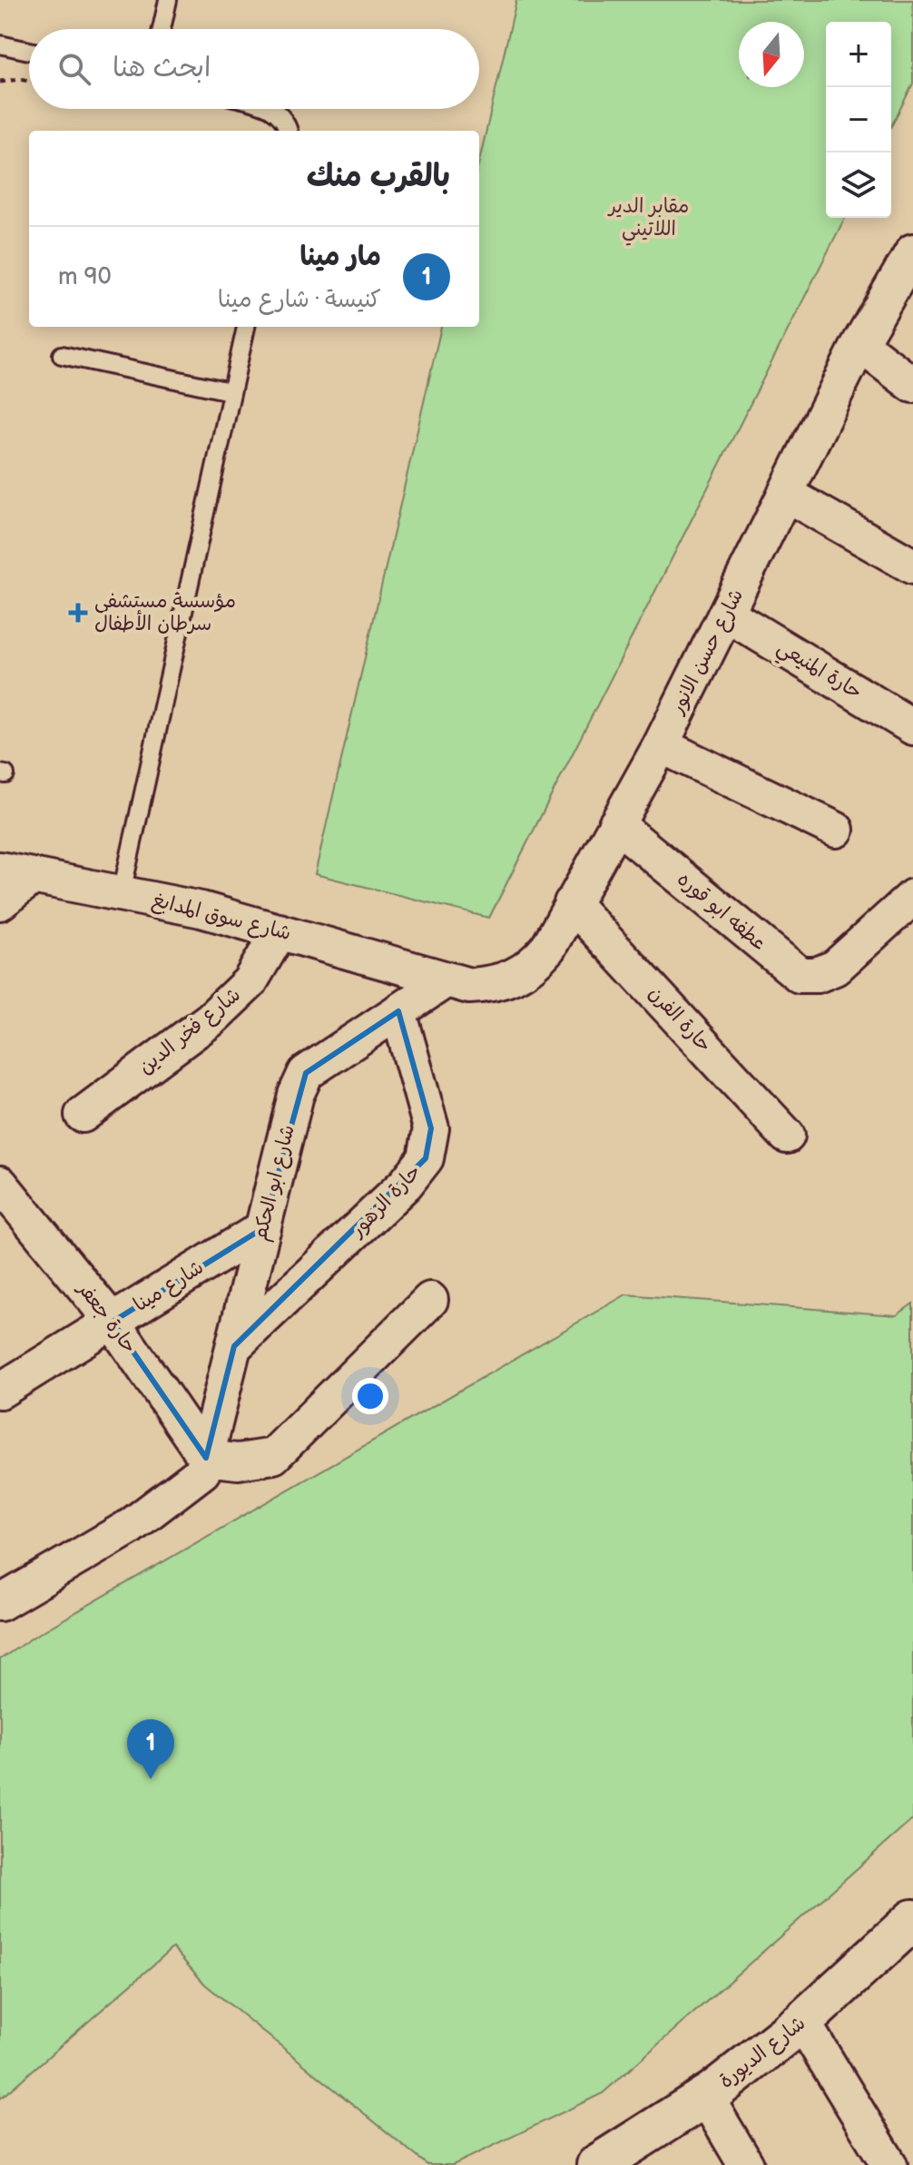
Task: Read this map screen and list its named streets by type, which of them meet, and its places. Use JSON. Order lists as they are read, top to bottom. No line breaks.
{"streets":{"street":["شارع حسن الانور","حارة المنيعي","عطفه ابو قوره","شارع سوق المدابغ","حارة الفرن","شارع فخر الدين","شارع ابو الحكم","حارة الزهور","شارع مينا","حارة جعفر","شارع الديورة"]},"crossings":[["شارع حسن الانور","حارة المنيعي"],["شارع حسن الانور","عطفه ابو قوره"],["شارع حسن الانور","شارع سوق المدابغ"],["شارع حسن الانور","حارة الفرن"],["شارع حسن الانور","شارع ابو الحكم"],["شارع سوق المدابغ","شارع فخر الدين"],["شارع سوق المدابغ","شارع ابو الحكم"],["شارع ابو الحكم","حارة الزهور"],["شارع ابو الحكم","شارع مينا"],["شارع ابو الحكم","حارة جعفر"],["شارع مينا","حارة جعفر"]],"parks":["مقابر الدير اللاتيني"],"places":{"health":["مؤسسة مستشفى سرطان الأطفال"]},"north":"bottom","page":{"map_buttons":["+","−"],"search":"ابحث هنا","heading":"بالقرب منك","list":[{"mark":"1","name":"مار مينا","note":"كنيسة · شارع مينا","value":"90 m"}],"pins":"1"}}
